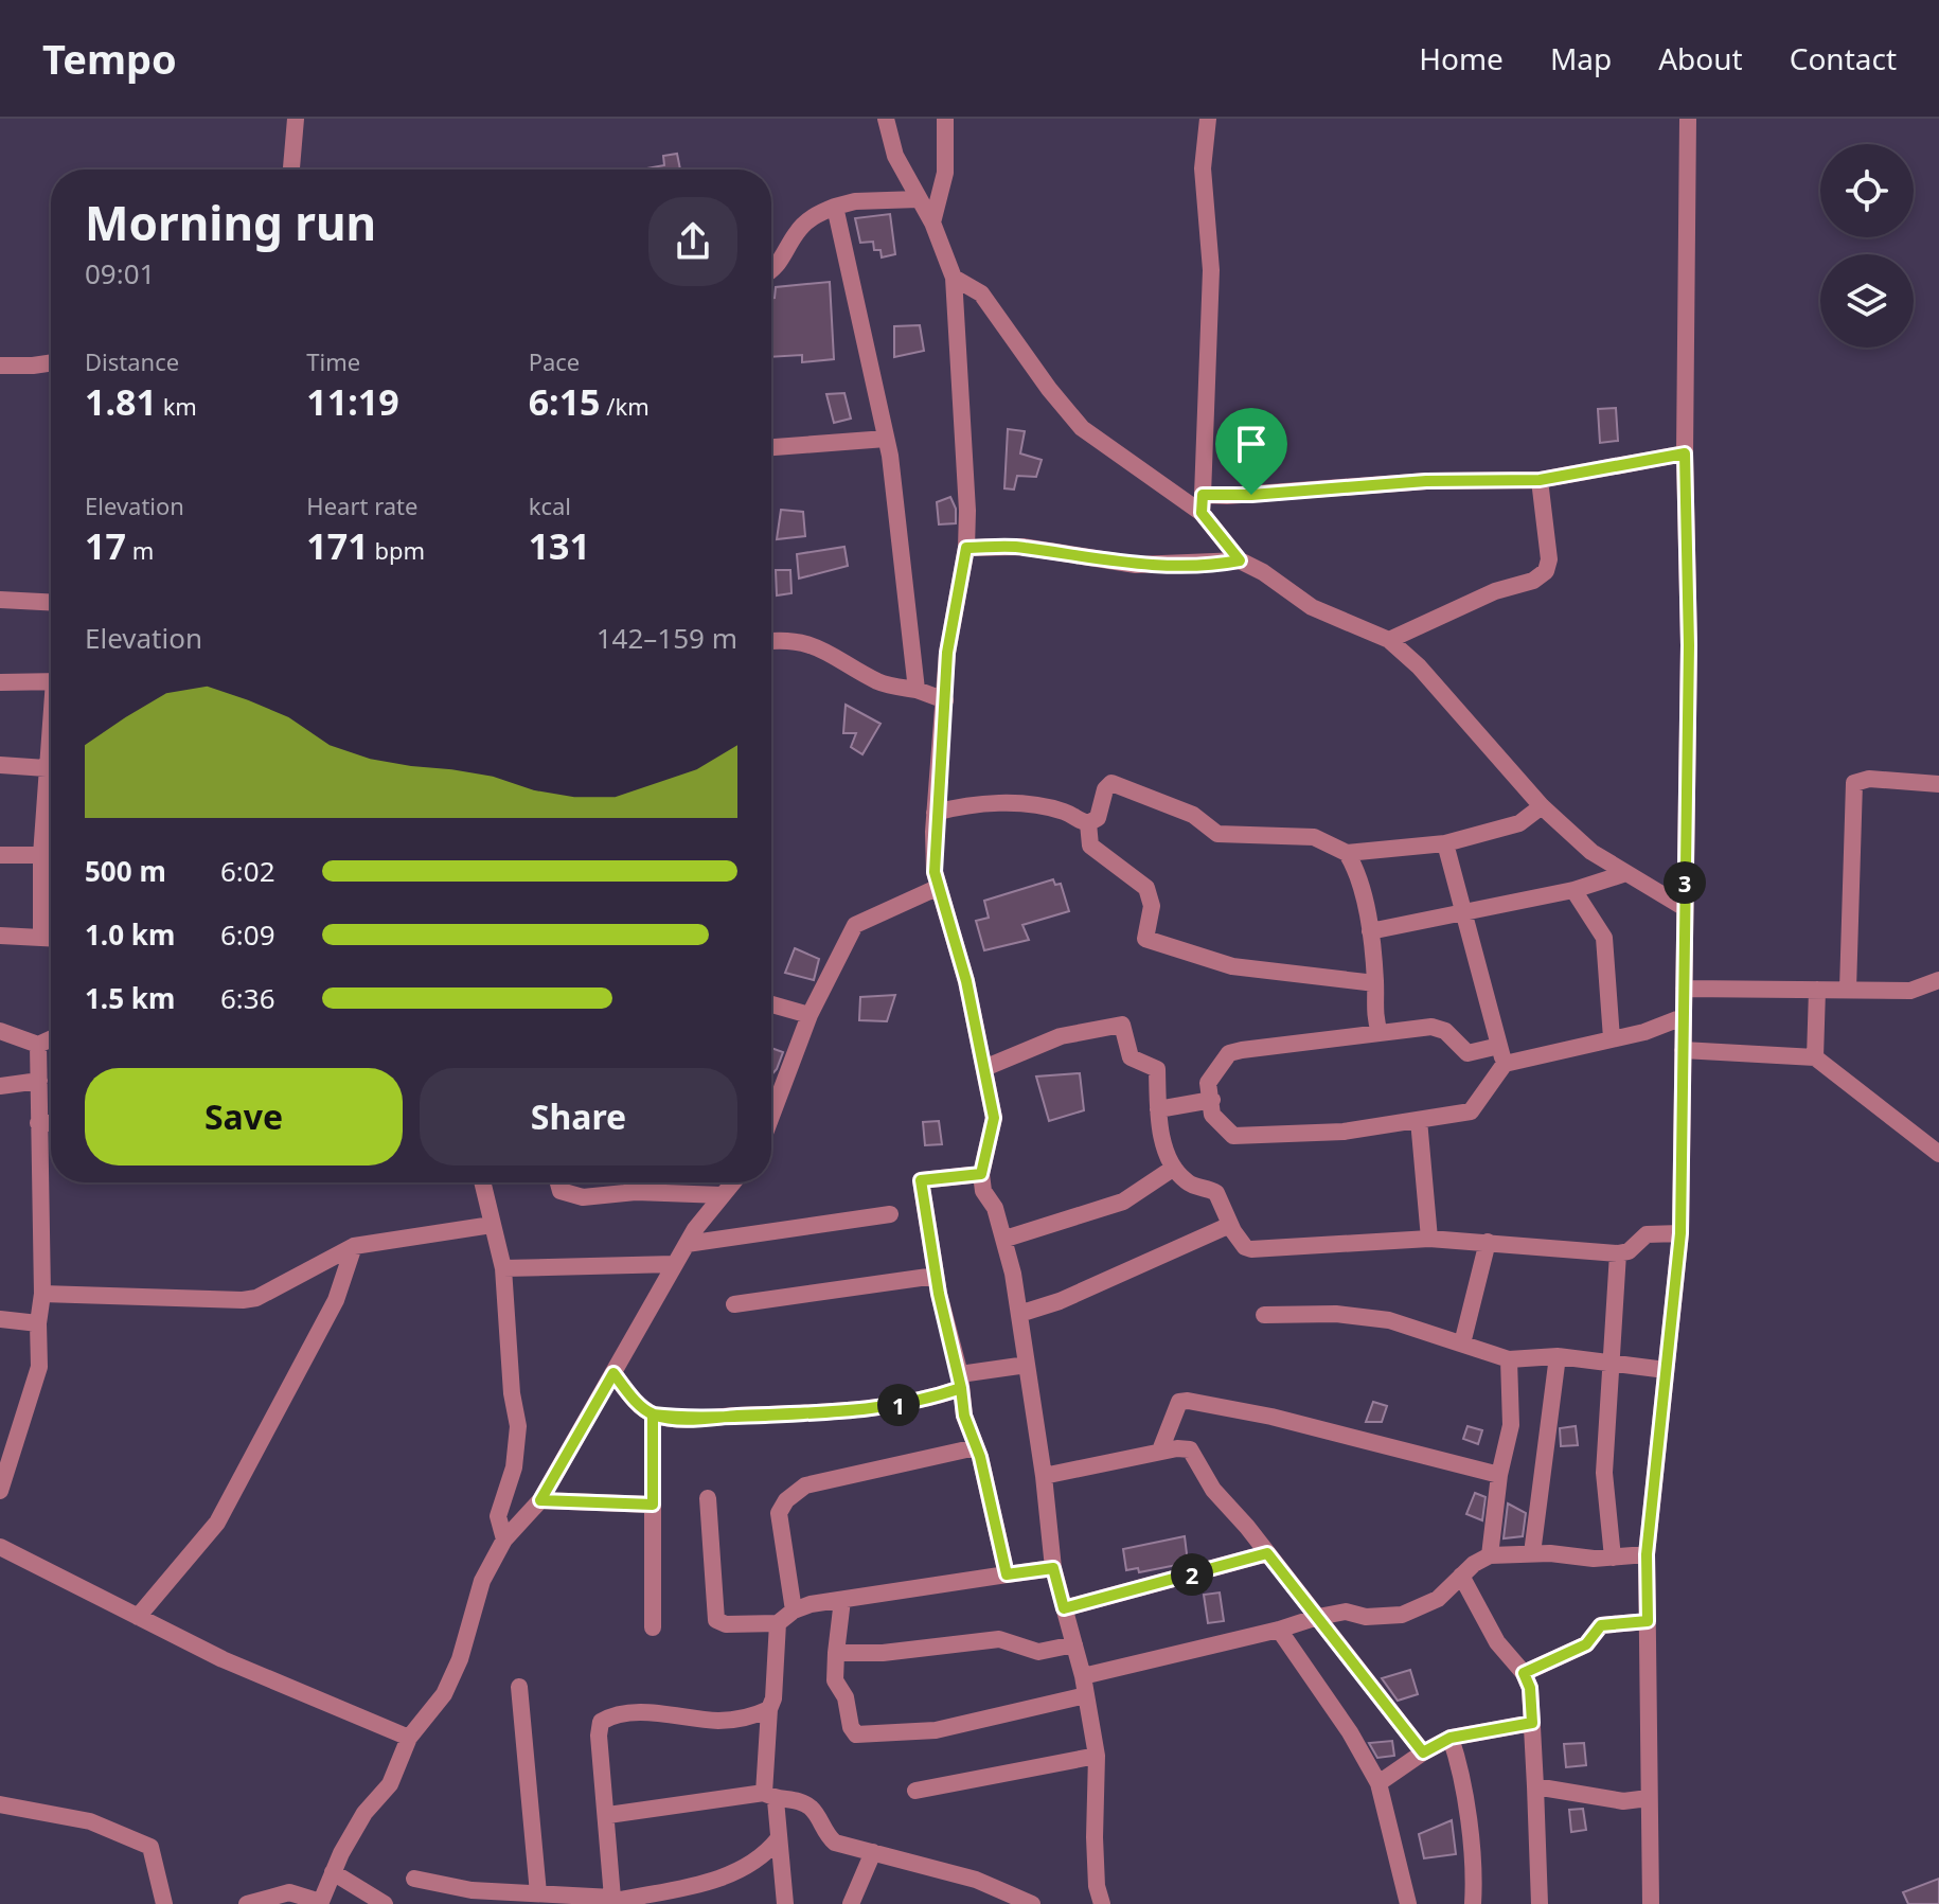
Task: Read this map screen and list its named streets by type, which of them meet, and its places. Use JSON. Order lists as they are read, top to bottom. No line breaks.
{"page":{"header":"Tempo","nav":["Home","Map","About","Contact"],"heading":["Morning run","09:01"],"stats":[["Distance","1.81 km"],["Time","11:19"],["Pace","6:15 /km"],["Elevation","17 m"],["Heart rate","171 bpm"],["kcal","131"]],"chart":["Elevation","142–159 m"],"list":[{"name":"500 m","note":"6:02"},{"name":"1.0 km","note":"6:09"},{"name":"1.5 km","note":"6:36"}],"pins":["3","1","2"],"buttons":["Save","Share"]}}
